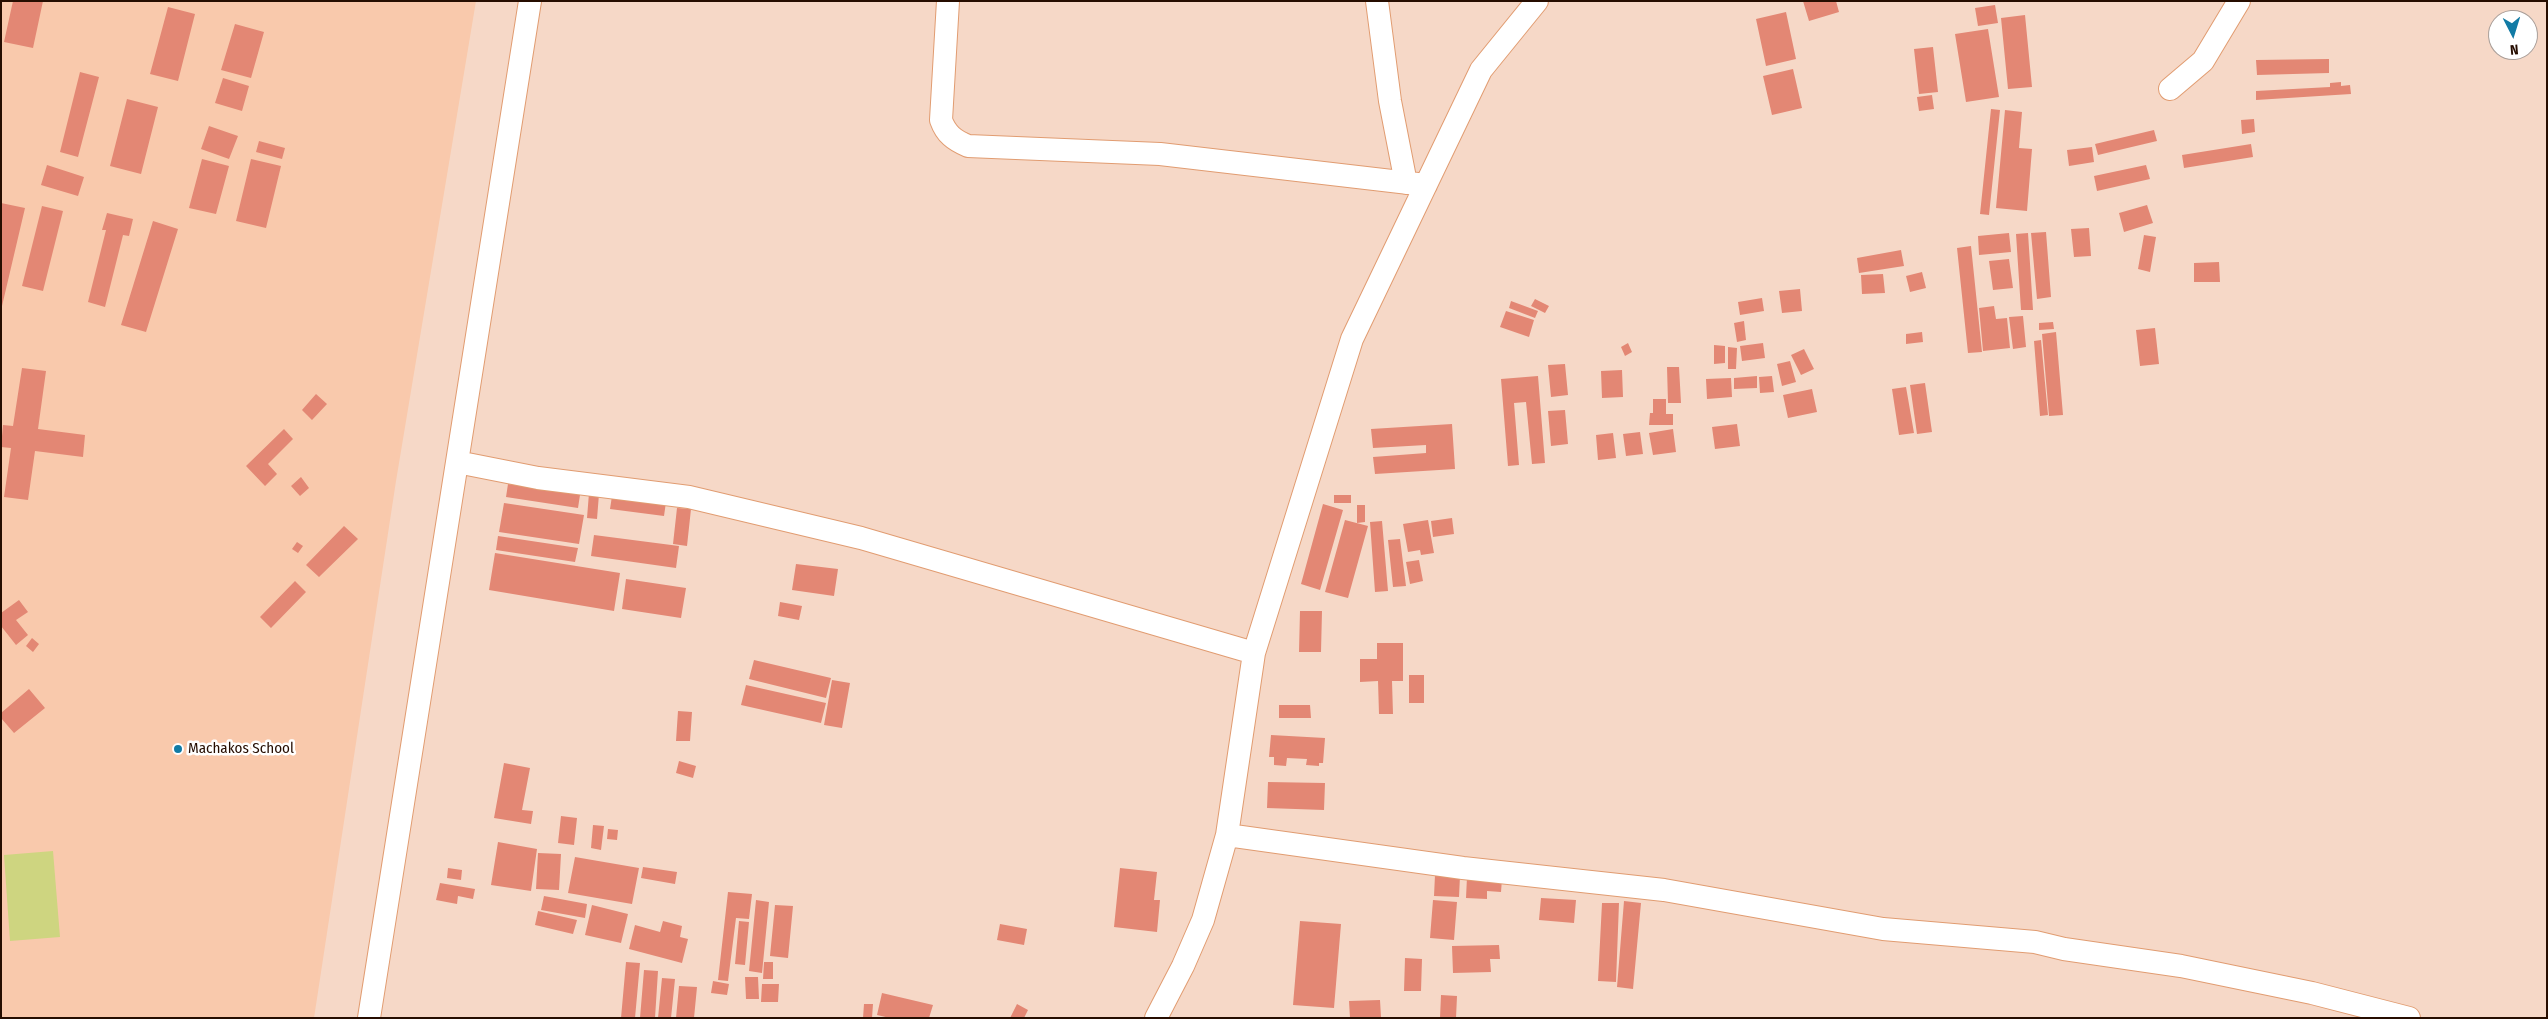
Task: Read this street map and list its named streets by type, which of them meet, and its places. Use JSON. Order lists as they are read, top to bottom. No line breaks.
{"places":["Machakos School"],"north":"bottom"}
